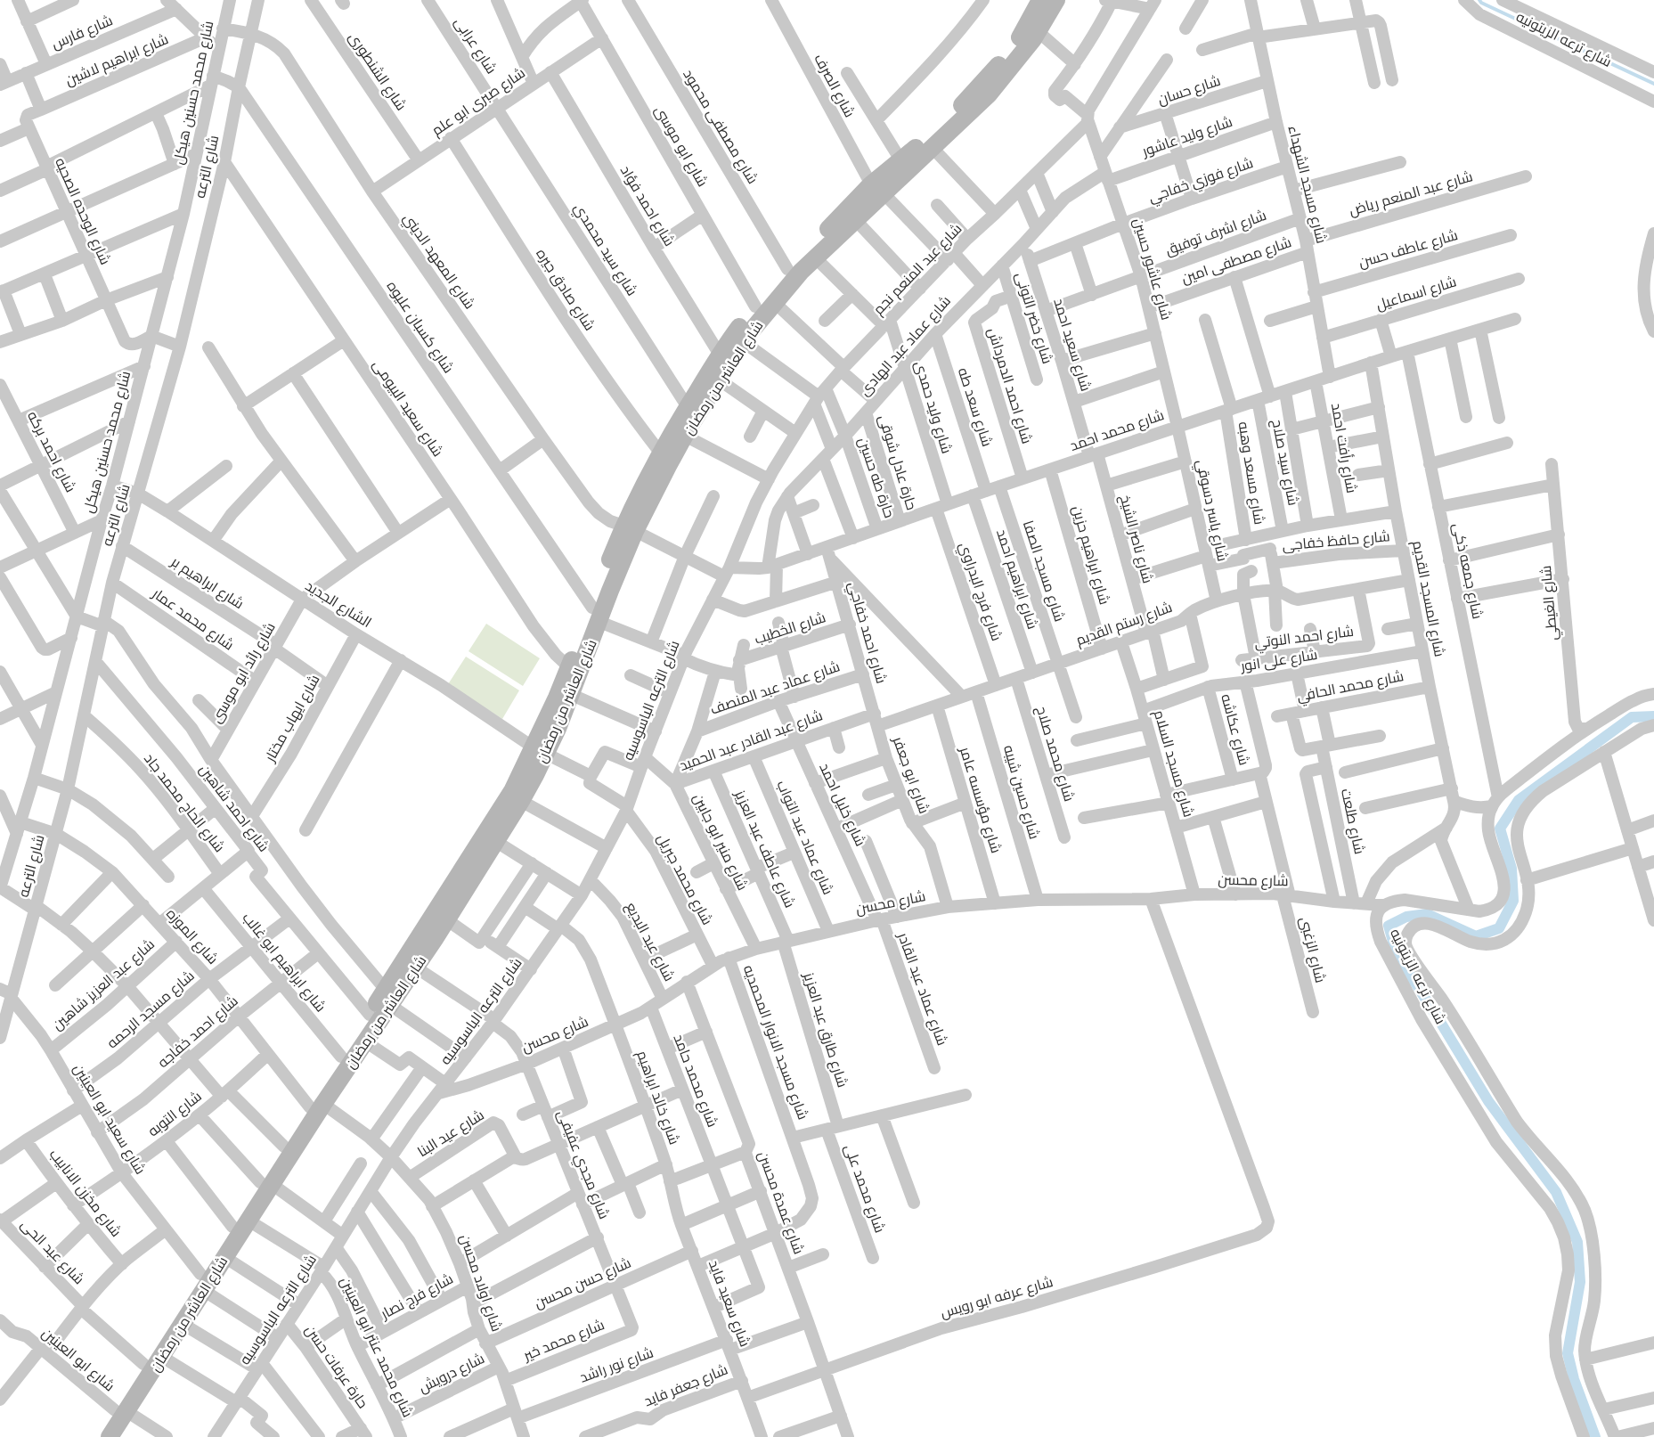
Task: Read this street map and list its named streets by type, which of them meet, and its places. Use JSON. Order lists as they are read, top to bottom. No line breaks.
{"streets":{"main road":["شارع العاشر من رمضان"],"street":["شارع فارس","شارع ترعه الزيتونيه","شارع عرابى","شارع ابراهيم لاشين","شارع الشنطورى","شارع الصرف","شارع حسان","شارع محمد حسنين هيكل","شارع صبرى ابو علم","شارع مصطفى محمود","شارع وليد عاشور","شارع ابو موسى","شارع الترعه","شارع فوزي خفاجي","شارع مسجد الشهداء","شارع عبد المنعم رياض","شارع احمد فؤاد","شارع الوحده الصحيه","شارع اشرف توفيق","شارع عاطف حسن","شارع سيد محمدي","شارع مصطفى امين","شارع المعهد الديني","شارع عبد المنعم نجم","شارع عاشور حسين","شارع صادق جيره","شارع اسماعيل","شارع خضر التونى","شارع كسبان عليوه","شارع سعيد احمد","شارع عماد عبد الهادى","شارع احمد الدمرداش","شارع وليد حمدى","شارع سعد طه","شارع سعيد البيومى","شارع محمد احمد","شارع رأفت احمد","شارع احمد بركه","حارة عادل شوقى","شارع سيد صلاح","شارع مسعد وهبه","حارة طه حسين","شارع ياسر دسوقي","شارع ناصر الشيخ","شارع حافظ خفاجى","شارع ابراهيم حزين","شارع مسجد الصفا","شارع جمعه ذكى","شارع ابراهيم احمد","شارع ابراهيم بر","شارع فرج البدراوي","شارع المسجد القديم","شارع الغيطي","الشارع الجديد","شارع محمد عمار","شارع رستم القديم","شارع الخطيب","شارع احمد خفاجي","شارع احمد النوتي","شارع على انور","شارع رائد ابو موسى","شارع محمد الحافي","شارع عماد عبد المنصف","شارع الترعه الباسوسيه","شارع ايهاب مختار","شارع عكاشه","شارع عبد القادر عبد الحميد","شارع محمد صلاح","شارع مسجد السلام","شارع ابو جعفر","شارع حسين شيبه","شارع مؤسسه عامر","شارع الحاج محمد جاد","شارع خليل احمد","شارع احمد شاهين","شارع طلعت","شارع عماد عبد التواب","شارع منير ابو جابين","شارع عاطف عبد العزيز","شارع محمد جبريل","شارع محسن","شارع الموزه","شارع عبد البديع","شارع الزغبى","شارع ابراهيم ابو غالب","شارع عبد العزيز شاهين","شارع عماد عبد القادر","شارع مسجد الرحمه","شارع طارق عبد العزيز","شارع احمد خفاجه","شارع مسجد الانوار المحمديه","شارع محمد حامد","شارع خالد ابراهيم","شارع التوبه","شارع سعيد ابو العينين","شارع عيد البنا","شارع مجدي عفيفى","شارع محمد على","شارع مخزن الانابيب","شارع عمدة محسن","شارع عبد الحى","شارع اولاد محسن","شارع حسن محسن","شارع فرج نصار","شارع عرفه ابو رويس","شارع سعيد فايد","شارع محمد خير","شارع محمد عنتر ابو العينين","شارع ابو العينين","شارع نور راشد","حارة عرفات حسن","شارع درويش","شارع جعفر فايد"]},"crossings":[["شارع ترعه الزيتونيه","شارع محسن"],["شارع عرابى","شارع صبرى ابو علم"],["شارع عرابى","شارع سيد محمدي"],["شارع الشنطورى","شارع صبرى ابو علم"],["شارع الصرف","شارع عبد المنعم نجم"],["شارع الصرف","شارع عماد عبد الهادى"],["شارع الصرف","شارع العاشر من رمضان"],["شارع حسان","شارع مسجد الشهداء"],["شارع محمد حسنين هيكل","شارع الوحده الصحيه"],["شارع محمد حسنين هيكل","شارع المعهد الديني"],["شارع محمد حسنين هيكل","شارع كسبان عليوه"],["شارع محمد حسنين هيكل","الشارع الجديد"],["شارع محمد حسنين هيكل","شارع الموزه"],["شارع صبرى ابو علم","شارع ابو موسى"],["شارع صبرى ابو علم","شارع احمد فؤاد"],["شارع صبرى ابو علم","شارع سيد محمدي"],["شارع صبرى ابو علم","شارع المعهد الديني"],["شارع صبرى ابو علم","شارع صادق جيره"],["شارع مصطفى محمود","شارع العاشر من رمضان"],["شارع وليد عاشور","شارع مسجد الشهداء"],["شارع وليد عاشور","شارع عاشور حسين"],["شارع وليد عاشور","شارع عماد عبد الهادى"],["شارع ابو موسى","شارع العاشر من رمضان"],["شارع الترعه","شارع المعهد الديني"],["شارع الترعه","شارع كسبان عليوه"],["شارع الترعه","شارع سعيد البيومى"],["شارع الترعه","شارع ابراهيم بر"],["شارع الترعه","الشارع الجديد"],["شارع الترعه","شارع محمد عمار"],["شارع الترعه","شارع الحاج محمد جاد"],["شارع الترعه","شارع احمد شاهين"],["شارع الترعه","شارع الموزه"],["شارع الترعه","شارع سعيد ابو العينين"],["شارع فوزي خفاجي","شارع مسجد الشهداء"],["شارع فوزي خفاجي","شارع عاشور حسين"],["شارع فوزي خفاجي","شارع سعيد احمد"],["شارع مسجد الشهداء","شارع عبد المنعم رياض"],["شارع مسجد الشهداء","شارع اشرف توفيق"],["شارع مسجد الشهداء","شارع عاطف حسن"],["شارع مسجد الشهداء","شارع مصطفى امين"],["شارع مسجد الشهداء","شارع اسماعيل"],["شارع مسجد الشهداء","شارع محمد احمد"],["شارع عبد المنعم رياض","شارع مصطفى امين"],["شارع احمد فؤاد","شارع العاشر من رمضان"],["شارع اشرف توفيق","شارع عاشور حسين"],["شارع اشرف توفيق","شارع سعيد احمد"],["شارع سيد محمدي","شارع العاشر من رمضان"],["شارع مصطفى امين","شارع عاشور حسين"],["شارع مصطفى امين","شارع سيد صلاح"],["شارع المعهد الديني","شارع العاشر من رمضان"],["شارع المعهد الديني","شارع محمد احمد"],["شارع عبد المنعم نجم","شارع عاشور حسين"],["شارع عبد المنعم نجم","شارع وليد حمدى"],["شارع عبد المنعم نجم","شارع محمد احمد"],["شارع عبد المنعم نجم","حارة طه حسين"],["شارع عبد المنعم نجم","شارع الترعه الباسوسيه"],["شارع عاشور حسين","شارع عماد عبد الهادى"],["شارع عاشور حسين","شارع محمد احمد"],["شارع عاشور حسين","شارع ياسر دسوقي"],["شارع صادق جيره","شارع العاشر من رمضان"],["شارع خضر التونى","شارع عماد عبد الهادى"],["شارع خضر التونى","شارع احمد الدمرداش"],["شارع كسبان عليوه","شارع العاشر من رمضان"],["شارع سعيد احمد","شارع عماد عبد الهادى"],["شارع سعيد احمد","شارع محمد احمد"],["شارع سعيد احمد","شارع ناصر الشيخ"],["شارع عماد عبد الهادى","شارع وليد حمدى"],["شارع عماد عبد الهادى","شارع سعد طه"],["شارع عماد عبد الهادى","شارع محمد احمد"],["شارع عماد عبد الهادى","حارة عادل شوقى"],["شارع عماد عبد الهادى","حارة طه حسين"],["شارع العاشر من رمضان","شارع سعيد البيومى"],["شارع العاشر من رمضان","شارع محمد احمد"],["شارع العاشر من رمضان","الشارع الجديد"],["شارع العاشر من رمضان","شارع احمد شاهين"],["شارع العاشر من رمضان","شارع الموزه"],["شارع العاشر من رمضان","شارع ابراهيم ابو غالب"],["شارع العاشر من رمضان","شارع سعيد ابو العينين"],["شارع العاشر من رمضان","شارع مجدي عفيفى"],["شارع العاشر من رمضان","شارع عبد الحى"],["شارع العاشر من رمضان","شارع اولاد محسن"],["شارع العاشر من رمضان","شارع محمد عنتر ابو العينين"],["شارع العاشر من رمضان","شارع ابو العينين"],["شارع احمد الدمرداش","شارع محمد احمد"],["شارع وليد حمدى","شارع محمد احمد"],["شارع وليد حمدى","شارع فرج البدراوي"],["شارع سعد طه","شارع محمد احمد"],["شارع محمد احمد","شارع رأفت احمد"],["شارع محمد احمد","حارة عادل شوقى"],["شارع محمد احمد","شارع سيد صلاح"],["شارع محمد احمد","شارع مسعد وهبه"],["شارع محمد احمد","حارة طه حسين"],["شارع محمد احمد","شارع ياسر دسوقي"],["شارع محمد احمد","شارع ناصر الشيخ"],["شارع محمد احمد","شارع ابراهيم حزين"],["شارع محمد احمد","شارع مسجد الصفا"],["شارع محمد احمد","شارع جمعه ذكى"],["شارع محمد احمد","شارع ابراهيم احمد"],["شارع محمد احمد","شارع فرج البدراوي"],["شارع محمد احمد","شارع المسجد القديم"],["شارع محمد احمد","شارع احمد خفاجي"],["شارع محمد احمد","شارع الترعه الباسوسيه"],["شارع ياسر دسوقي","شارع رستم القديم"],["شارع ناصر الشيخ","شارع رستم القديم"],["شارع حافظ خفاجى","شارع المسجد القديم"],["شارع ابراهيم حزين","شارع رستم القديم"],["شارع مسجد الصفا","شارع رستم القديم"],["شارع ابراهيم احمد","شارع رستم القديم"],["شارع ابراهيم بر","شارع رائد ابو موسى"],["شارع ابراهيم بر","شارع ايهاب مختار"],["شارع فرج البدراوي","شارع رستم القديم"],["شارع المسجد القديم","شارع رستم القديم"],["شارع المسجد القديم","شارع على انور"],["شارع المسجد القديم","شارع محمد الحافي"],["الشارع الجديد","شارع رائد ابو موسى"],["الشارع الجديد","شارع الترعه الباسوسيه"],["الشارع الجديد","شارع ايهاب مختار"],["الشارع الجديد","شارع منير ابو جابين"],["الشارع الجديد","شارع محمد جبريل"],["شارع محمد عمار","شارع رائد ابو موسى"],["شارع رستم القديم","شارع احمد خفاجي"],["شارع رستم القديم","شارع احمد النوتي"],["شارع رستم القديم","شارع محمد صلاح"],["شارع رستم القديم","شارع مسجد السلام"],["شارع رستم القديم","شارع ابو جعفر"],["شارع رستم القديم","شارع حسين شيبه"],["شارع رستم القديم","شارع مؤسسه عامر"],["شارع الخطيب","شارع احمد خفاجي"],["شارع احمد خفاجي","شارع عماد عبد المنصف"],["شارع احمد خفاجي","شارع عبد القادر عبد الحميد"],["شارع احمد خفاجي","شارع ابو جعفر"],["شارع على انور","شارع عكاشه"],["شارع على انور","شارع مسجد السلام"],["شارع على انور","شارع الزغبى"],["شارع محمد الحافي","شارع طلعت"],["شارع عماد عبد المنصف","شارع عبد القادر عبد الحميد"],["شارع عماد عبد المنصف","شارع خليل احمد"],["شارع الترعه الباسوسيه","شارع منير ابو جابين"],["شارع الترعه الباسوسيه","شارع محمد جبريل"],["شارع الترعه الباسوسيه","شارع محسن"],["شارع الترعه الباسوسيه","شارع عبد البديع"],["شارع الترعه الباسوسيه","شارع خالد ابراهيم"],["شارع الترعه الباسوسيه","شارع سعيد ابو العينين"],["شارع الترعه الباسوسيه","شارع مجدي عفيفى"],["شارع الترعه الباسوسيه","شارع اولاد محسن"],["شارع الترعه الباسوسيه","شارع محمد عنتر ابو العينين"],["شارع الترعه الباسوسيه","حارة عرفات حسن"],["شارع عبد القادر عبد الحميد","شارع خليل احمد"],["شارع عبد القادر عبد الحميد","شارع عماد عبد التواب"],["شارع عبد القادر عبد الحميد","شارع منير ابو جابين"],["شارع عبد القادر عبد الحميد","شارع عاطف عبد العزيز"],["شارع مسجد السلام","شارع محسن"],["شارع ابو جعفر","شارع محسن"],["شارع حسين شيبه","شارع محسن"],["شارع مؤسسه عامر","شارع محسن"],["شارع خليل احمد","شارع محسن"],["شارع خليل احمد","شارع عماد عبد القادر"],["شارع احمد شاهين","شارع مسجد الرحمه"],["شارع احمد شاهين","شارع احمد خفاجه"],["شارع طلعت","شارع محسن"],["شارع عماد عبد التواب","شارع محسن"],["شارع منير ابو جابين","شارع محسن"],["شارع عاطف عبد العزيز","شارع محسن"],["شارع عاطف عبد العزيز","شارع طارق عبد العزيز"],["شارع محمد جبريل","شارع محسن"],["شارع محسن","شارع عبد البديع"],["شارع محسن","شارع الزغبى"],["شارع محسن","شارع عماد عبد القادر"],["شارع محسن","شارع طارق عبد العزيز"],["شارع محسن","شارع مسجد الانوار المحمديه"],["شارع محسن","شارع محمد حامد"],["شارع محسن","شارع خالد ابراهيم"],["شارع محسن","شارع مجدي عفيفى"],["شارع محسن","شارع عمدة محسن"],["شارع محسن","شارع عرفه ابو رويس"],["شارع الموزه","شارع عبد العزيز شاهين"],["شارع الموزه","شارع مسجد الرحمه"],["شارع الموزه","شارع احمد خفاجه"],["شارع الموزه","شارع التوبه"],["شارع الموزه","شارع اولاد محسن"],["شارع ابراهيم ابو غالب","شارع مسجد الرحمه"],["شارع ابراهيم ابو غالب","شارع احمد خفاجه"],["شارع عبد العزيز شاهين","شارع سعيد ابو العينين"],["شارع مسجد الرحمه","شارع سعيد ابو العينين"],["شارع طارق عبد العزيز","شارع محمد على"],["شارع احمد خفاجه","شارع سعيد ابو العينين"],["شارع مسجد الانوار المحمديه","شارع محمد حامد"],["شارع مسجد الانوار المحمديه","شارع عمدة محسن"],["شارع مسجد الانوار المحمديه","شارع سعيد فايد"],["شارع محمد حامد","شارع سعيد فايد"],["شارع خالد ابراهيم","شارع سعيد فايد"],["شارع التوبه","شارع سعيد ابو العينين"],["شارع التوبه","شارع مخزن الانابيب"],["شارع سعيد ابو العينين","شارع عبد الحى"],["شارع عيد البنا","شارع اولاد محسن"],["شارع مجدي عفيفى","شارع حسن محسن"],["شارع مجدي عفيفى","شارع محمد خير"],["شارع مخزن الانابيب","شارع عبد الحى"],["شارع عمدة محسن","شارع عرفه ابو رويس"],["شارع عمدة محسن","شارع نور راشد"],["شارع عبد الحى","شارع ابو العينين"],["شارع اولاد محسن","شارع حسن محسن"],["شارع اولاد محسن","شارع فرج نصار"],["شارع اولاد محسن","شارع محمد خير"],["شارع اولاد محسن","شارع نور راشد"],["شارع اولاد محسن","شارع درويش"],["شارع حسن محسن","شارع سعيد فايد"],["شارع فرج نصار","شارع محمد عنتر ابو العينين"],["شارع عرفه ابو رويس","شارع سعيد فايد"],["شارع سعيد فايد","شارع نور راشد"],["شارع سعيد فايد","شارع جعفر فايد"],["شارع محمد عنتر ابو العينين","شارع درويش"]]}
